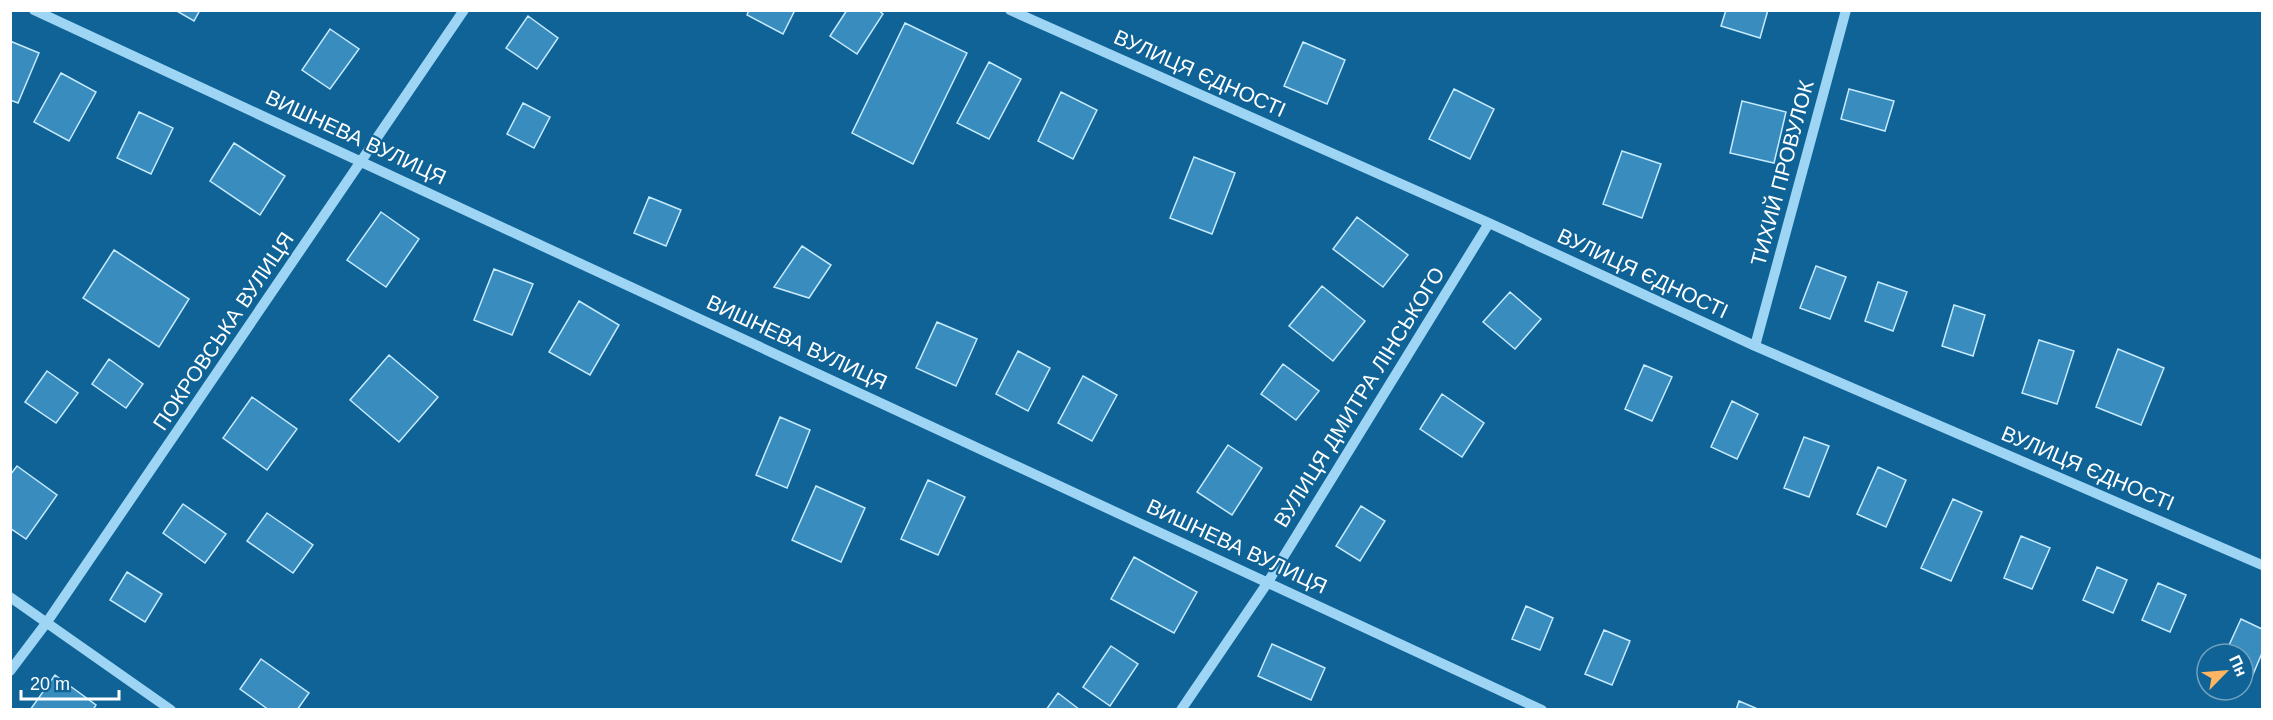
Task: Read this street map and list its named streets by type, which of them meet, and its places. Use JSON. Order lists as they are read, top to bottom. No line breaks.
{"streets":{"street":["ВУЛИЦЯ ЄДНОСТІ","ВИШНЕВА ВУЛИЦЯ","ТИХИЙ ПРОВУЛОК","ПОКРОВСЬКА ВУЛИЦЯ","ВУЛИЦЯ ДМИТРА ЛІНСЬКОГО"]},"crossings":[["ВУЛИЦЯ ЄДНОСТІ","ТИХИЙ ПРОВУЛОК"],["ВУЛИЦЯ ЄДНОСТІ","ВУЛИЦЯ ДМИТРА ЛІНСЬКОГО"],["ВИШНЕВА ВУЛИЦЯ","ПОКРОВСЬКА ВУЛИЦЯ"],["ВИШНЕВА ВУЛИЦЯ","ВУЛИЦЯ ДМИТРА ЛІНСЬКОГО"]],"scale_bar":"20 m","north":"top right"}
